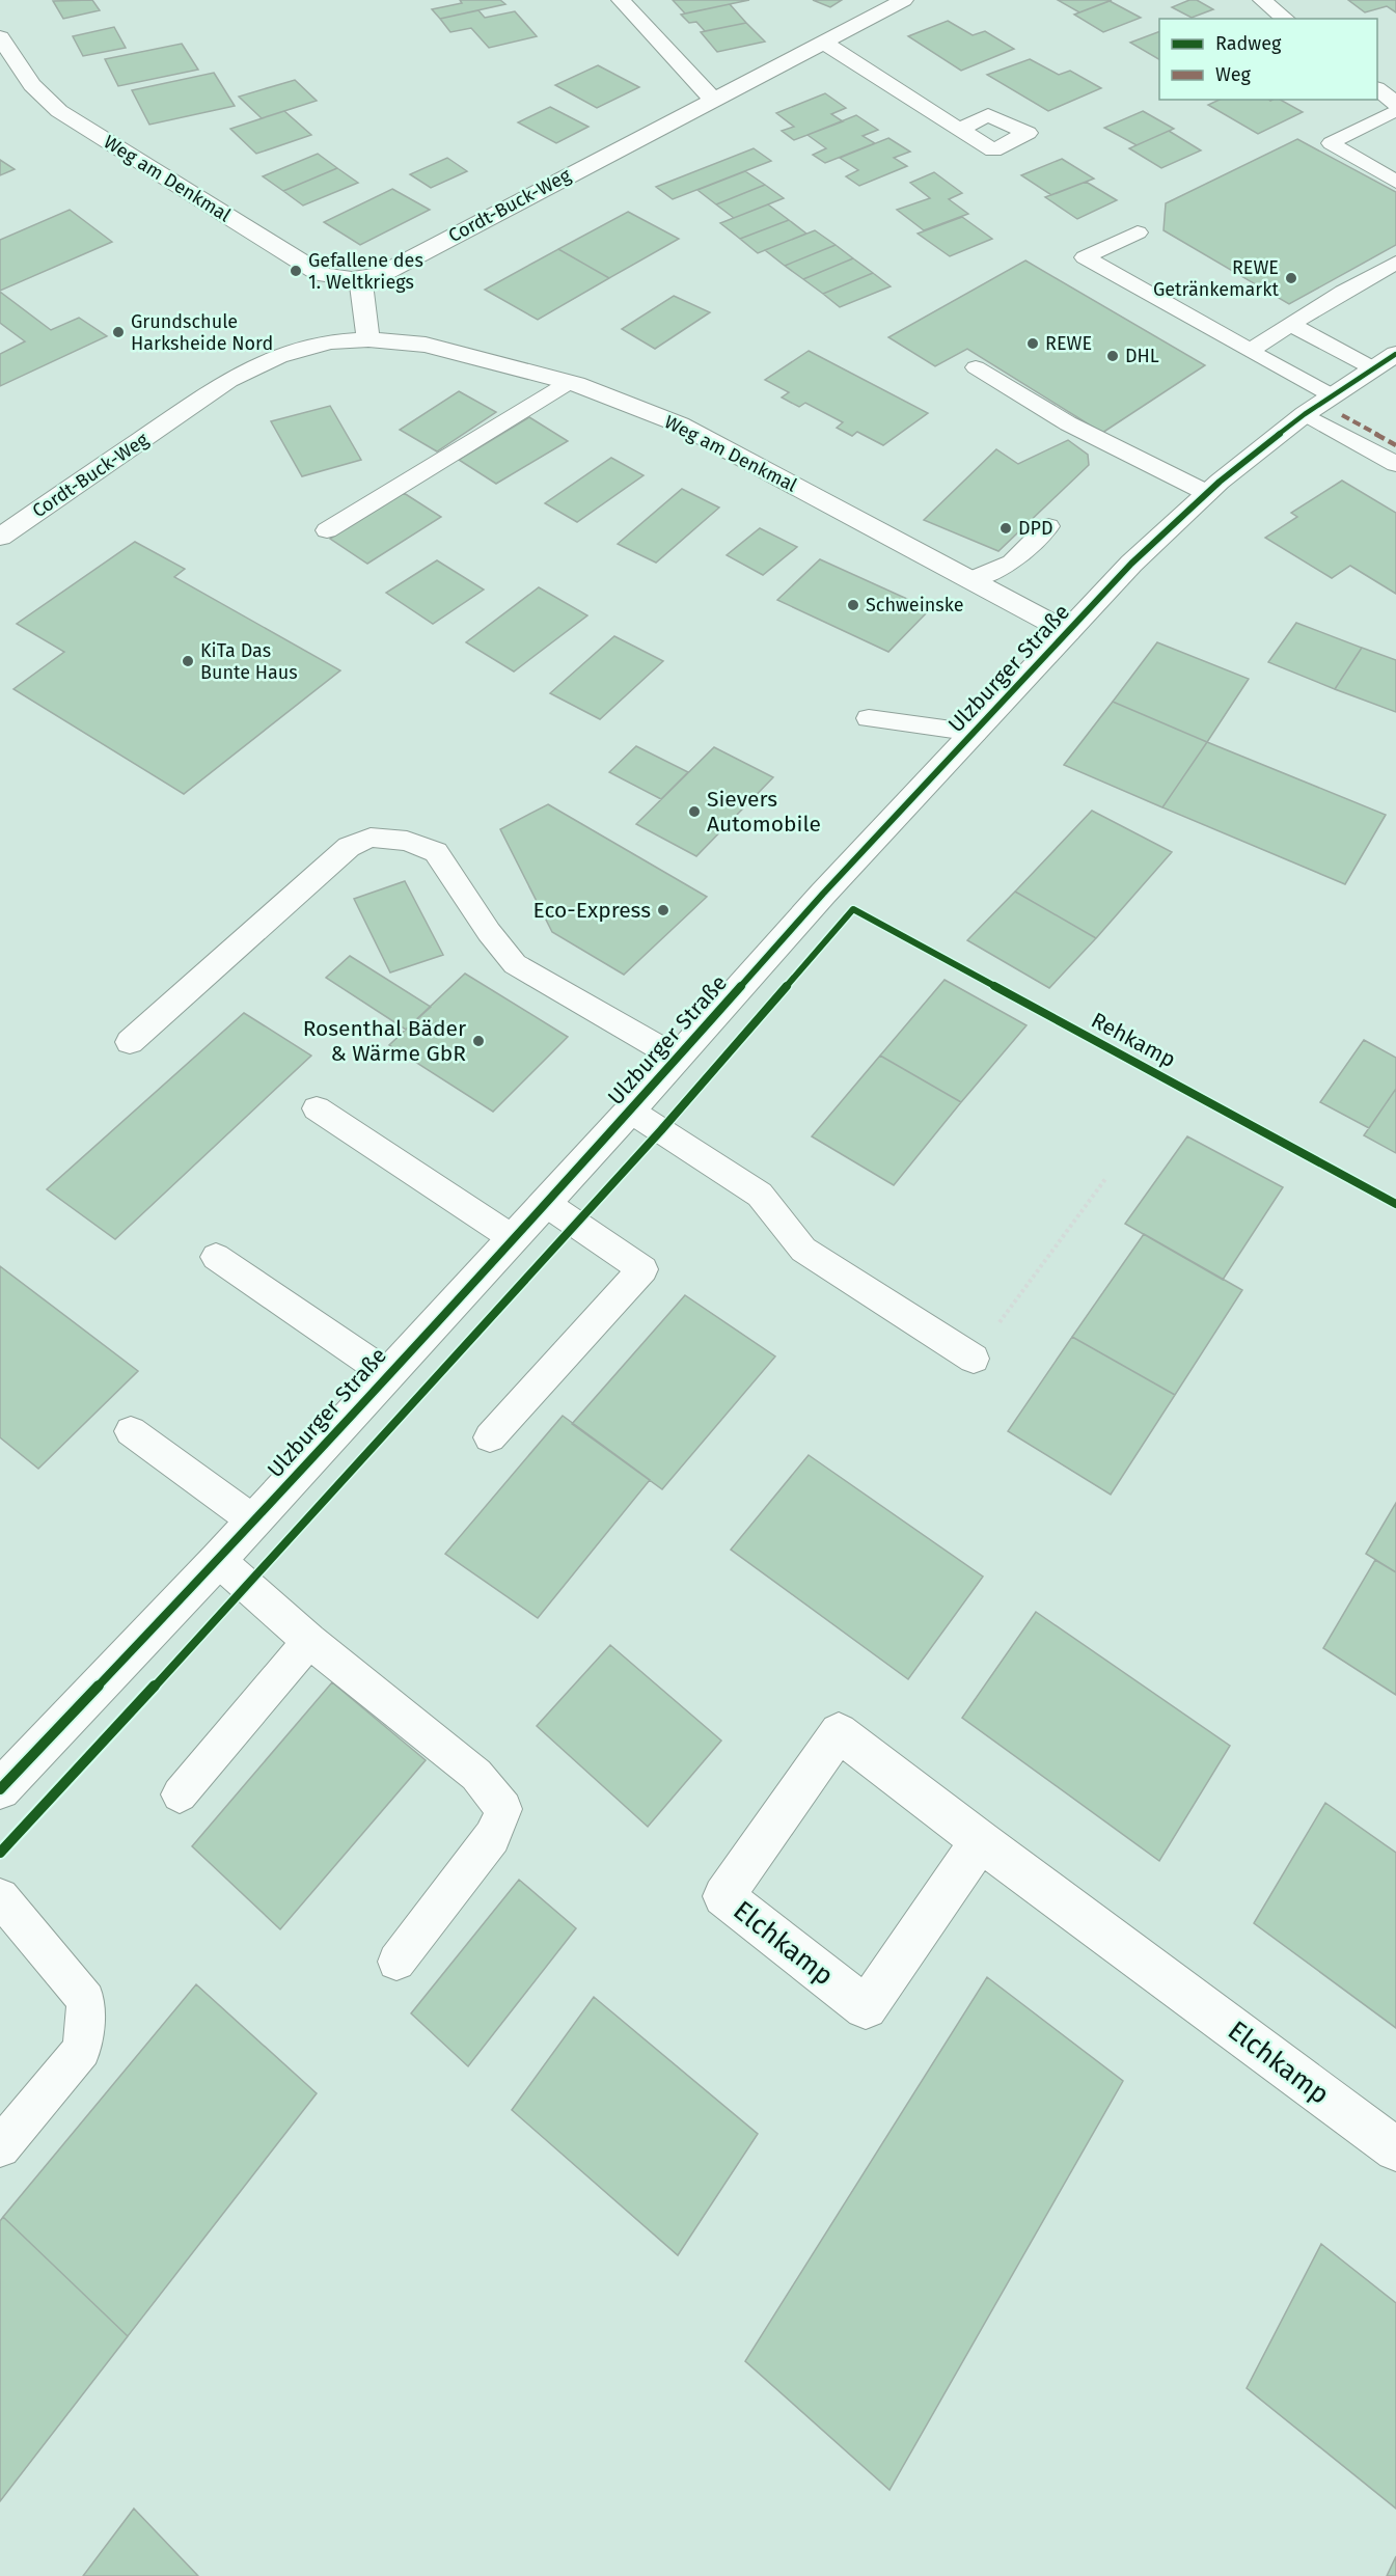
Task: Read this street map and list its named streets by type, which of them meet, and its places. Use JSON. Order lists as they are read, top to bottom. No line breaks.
{"streets":{"street":["Weg am Denkmal","Cordt-Buck-Weg","Ulzburger Straße","Elchkamp"],"cycle path":["Rehkamp"]},"crossings":[["Weg am Denkmal","Cordt-Buck-Weg"],["Weg am Denkmal","Ulzburger Straße"]],"places":["Gefallene des 1. Weltkriegs","REWE Getränkemarkt","Grundschule Harksheide Nord","REWE","DHL","DPD","Schweinske","KiTa Das Bunte Haus","Sievers Automobile","Eco-Express","Rosenthal Bäder & Wärme GbR"],"legend":["Radweg","Weg"]}
